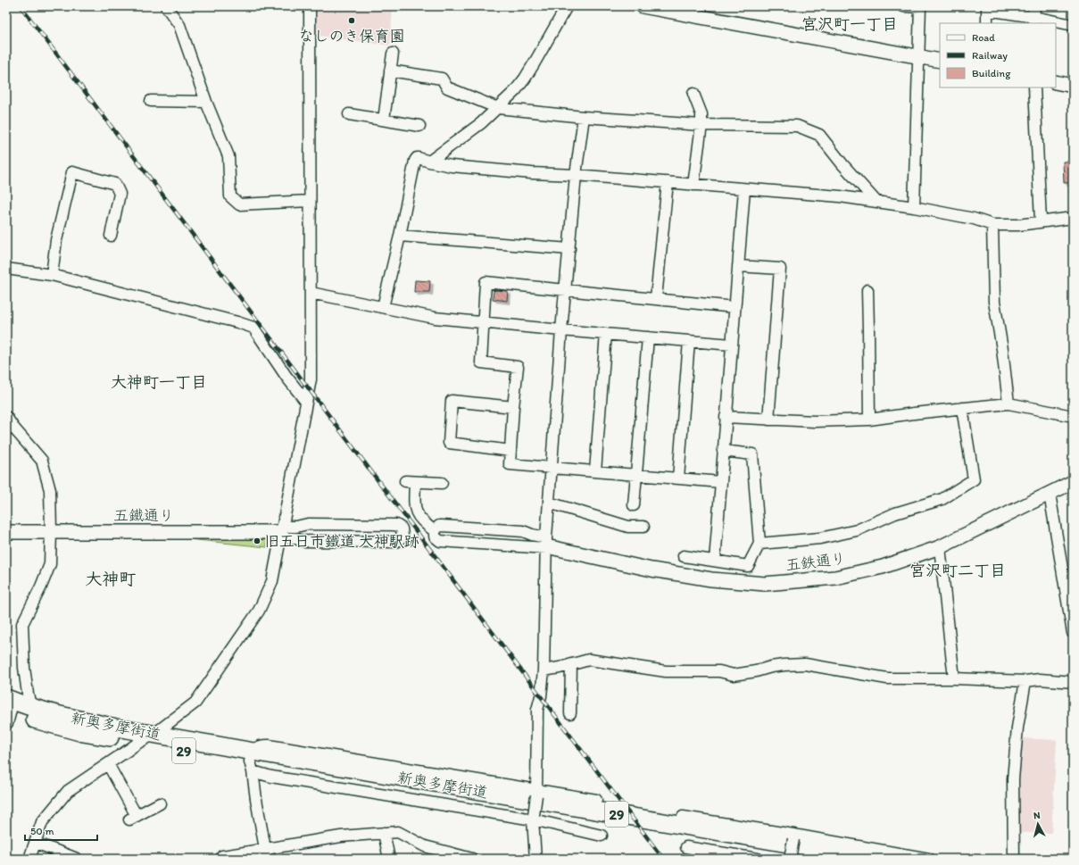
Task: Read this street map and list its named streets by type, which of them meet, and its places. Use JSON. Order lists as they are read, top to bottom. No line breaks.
{"streets":{"main road":["新奥多摩街道","29"],"street":["五鐵通り","五鉄通り"]},"districts":["宮沢町一丁目","大神町一丁目","宮沢町二丁目","大神町"],"places":["なしのき保育園","旧五日市鐵道 大神駅跡"],"legend":["Road","Railway","Building"],"scale_bar":"50 m","north":"top"}
